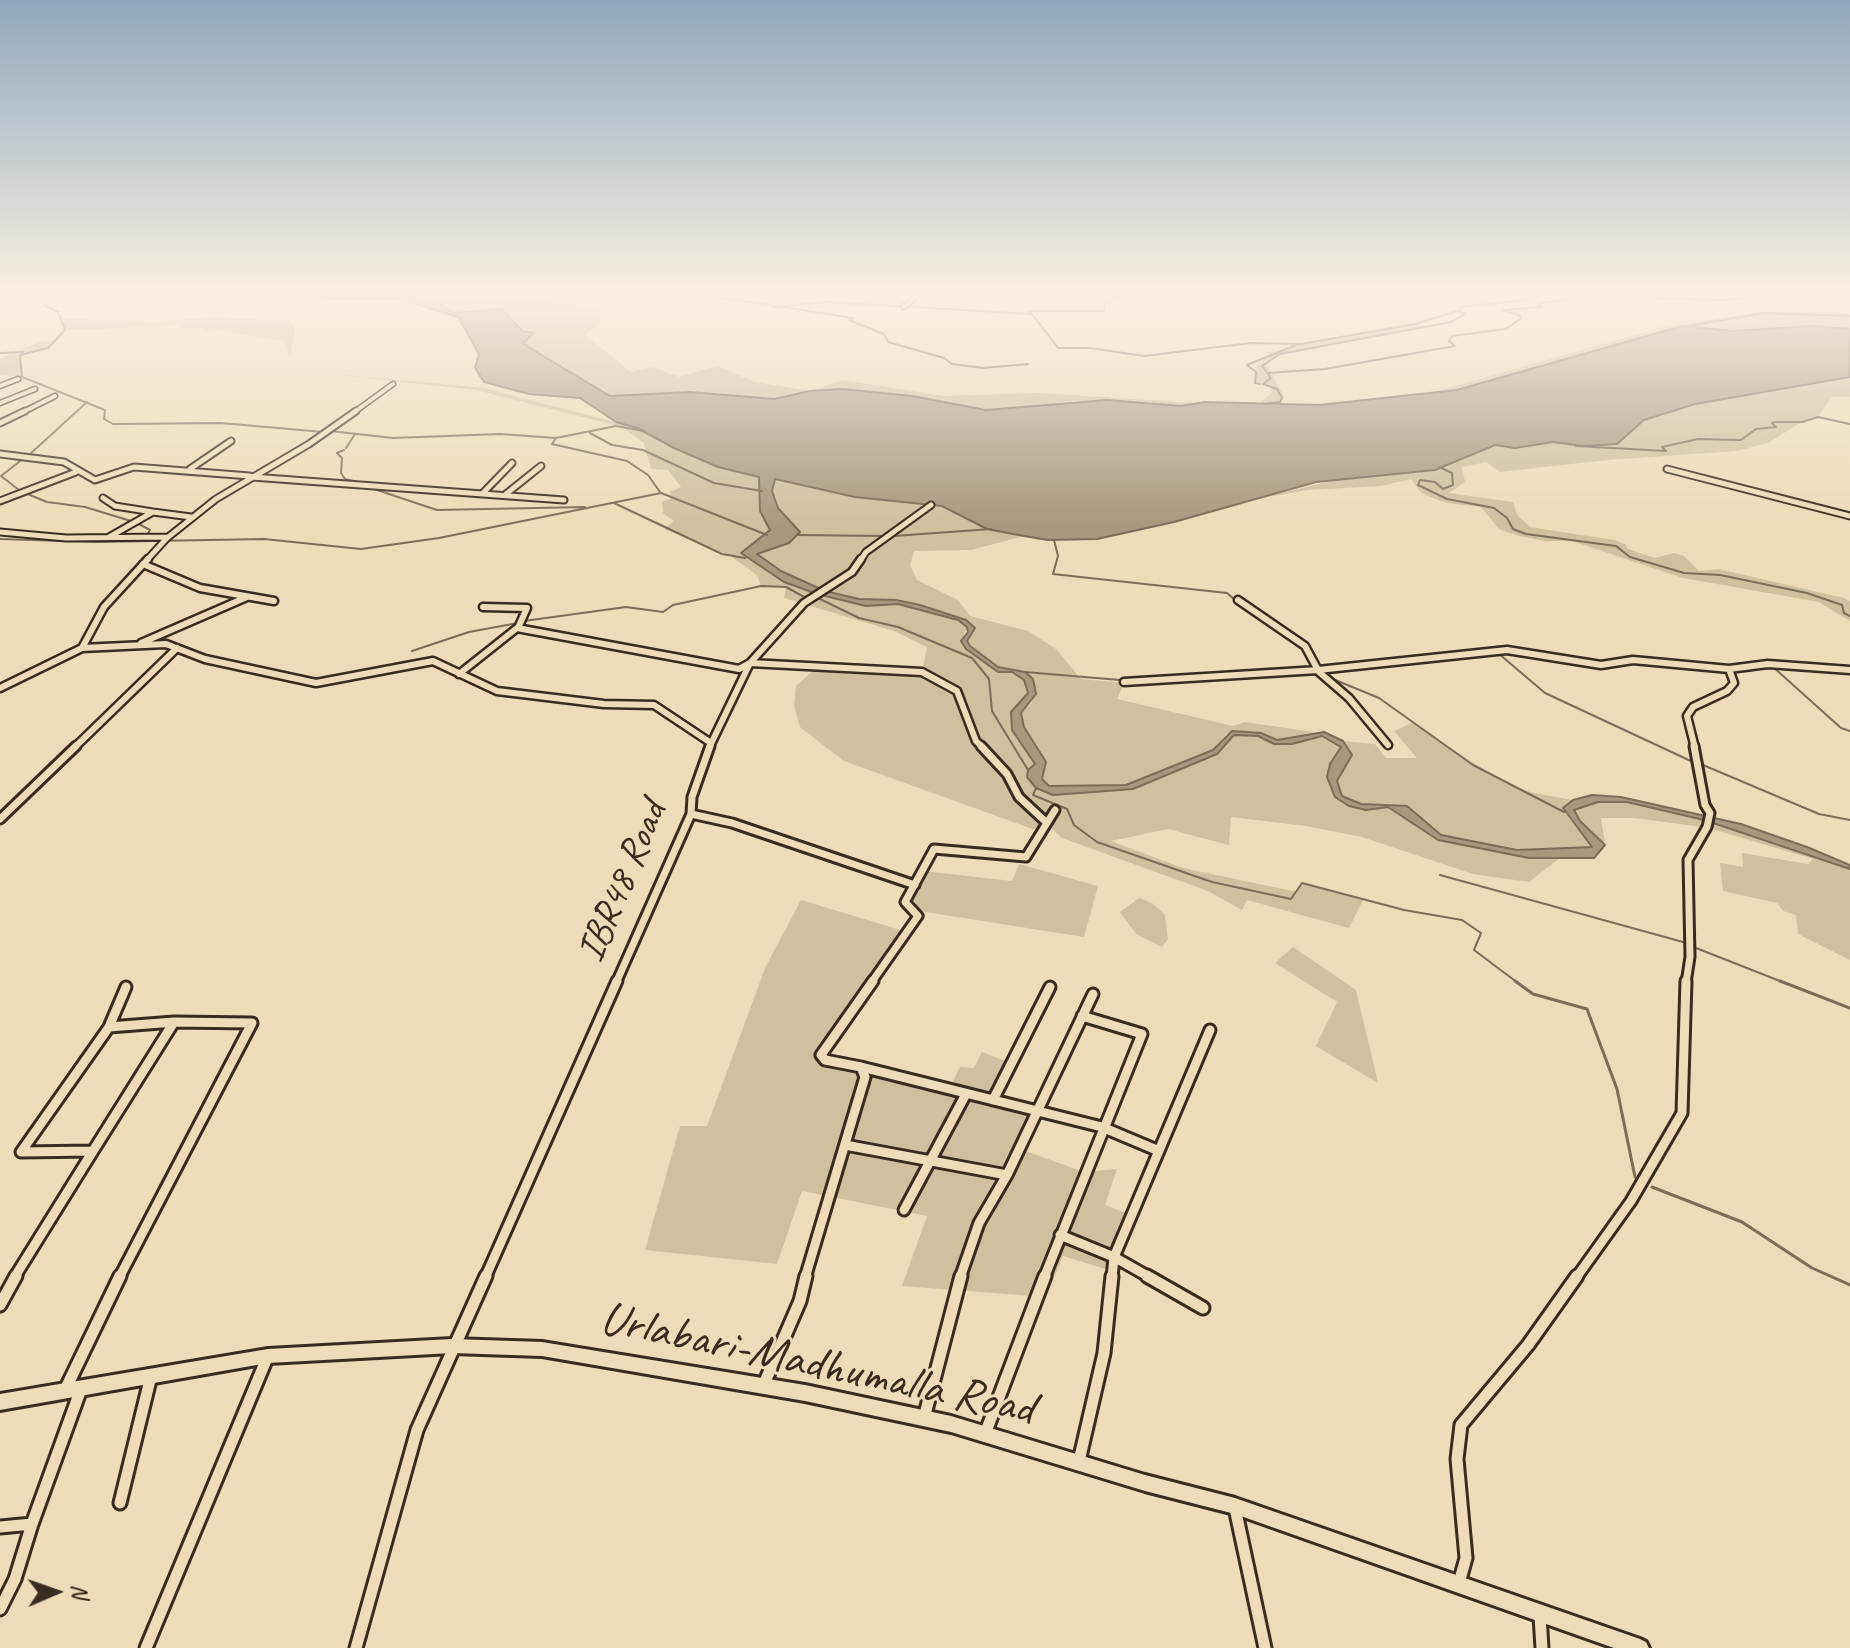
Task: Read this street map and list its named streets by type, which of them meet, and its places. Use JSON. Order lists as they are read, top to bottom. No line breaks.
{"streets":{"main road":["Urlabari-Madhumalla Road"],"street":["IBR48 Road"]},"crossings":[["IBR48 Road","Urlabari-Madhumalla Road"]],"north":"right"}
